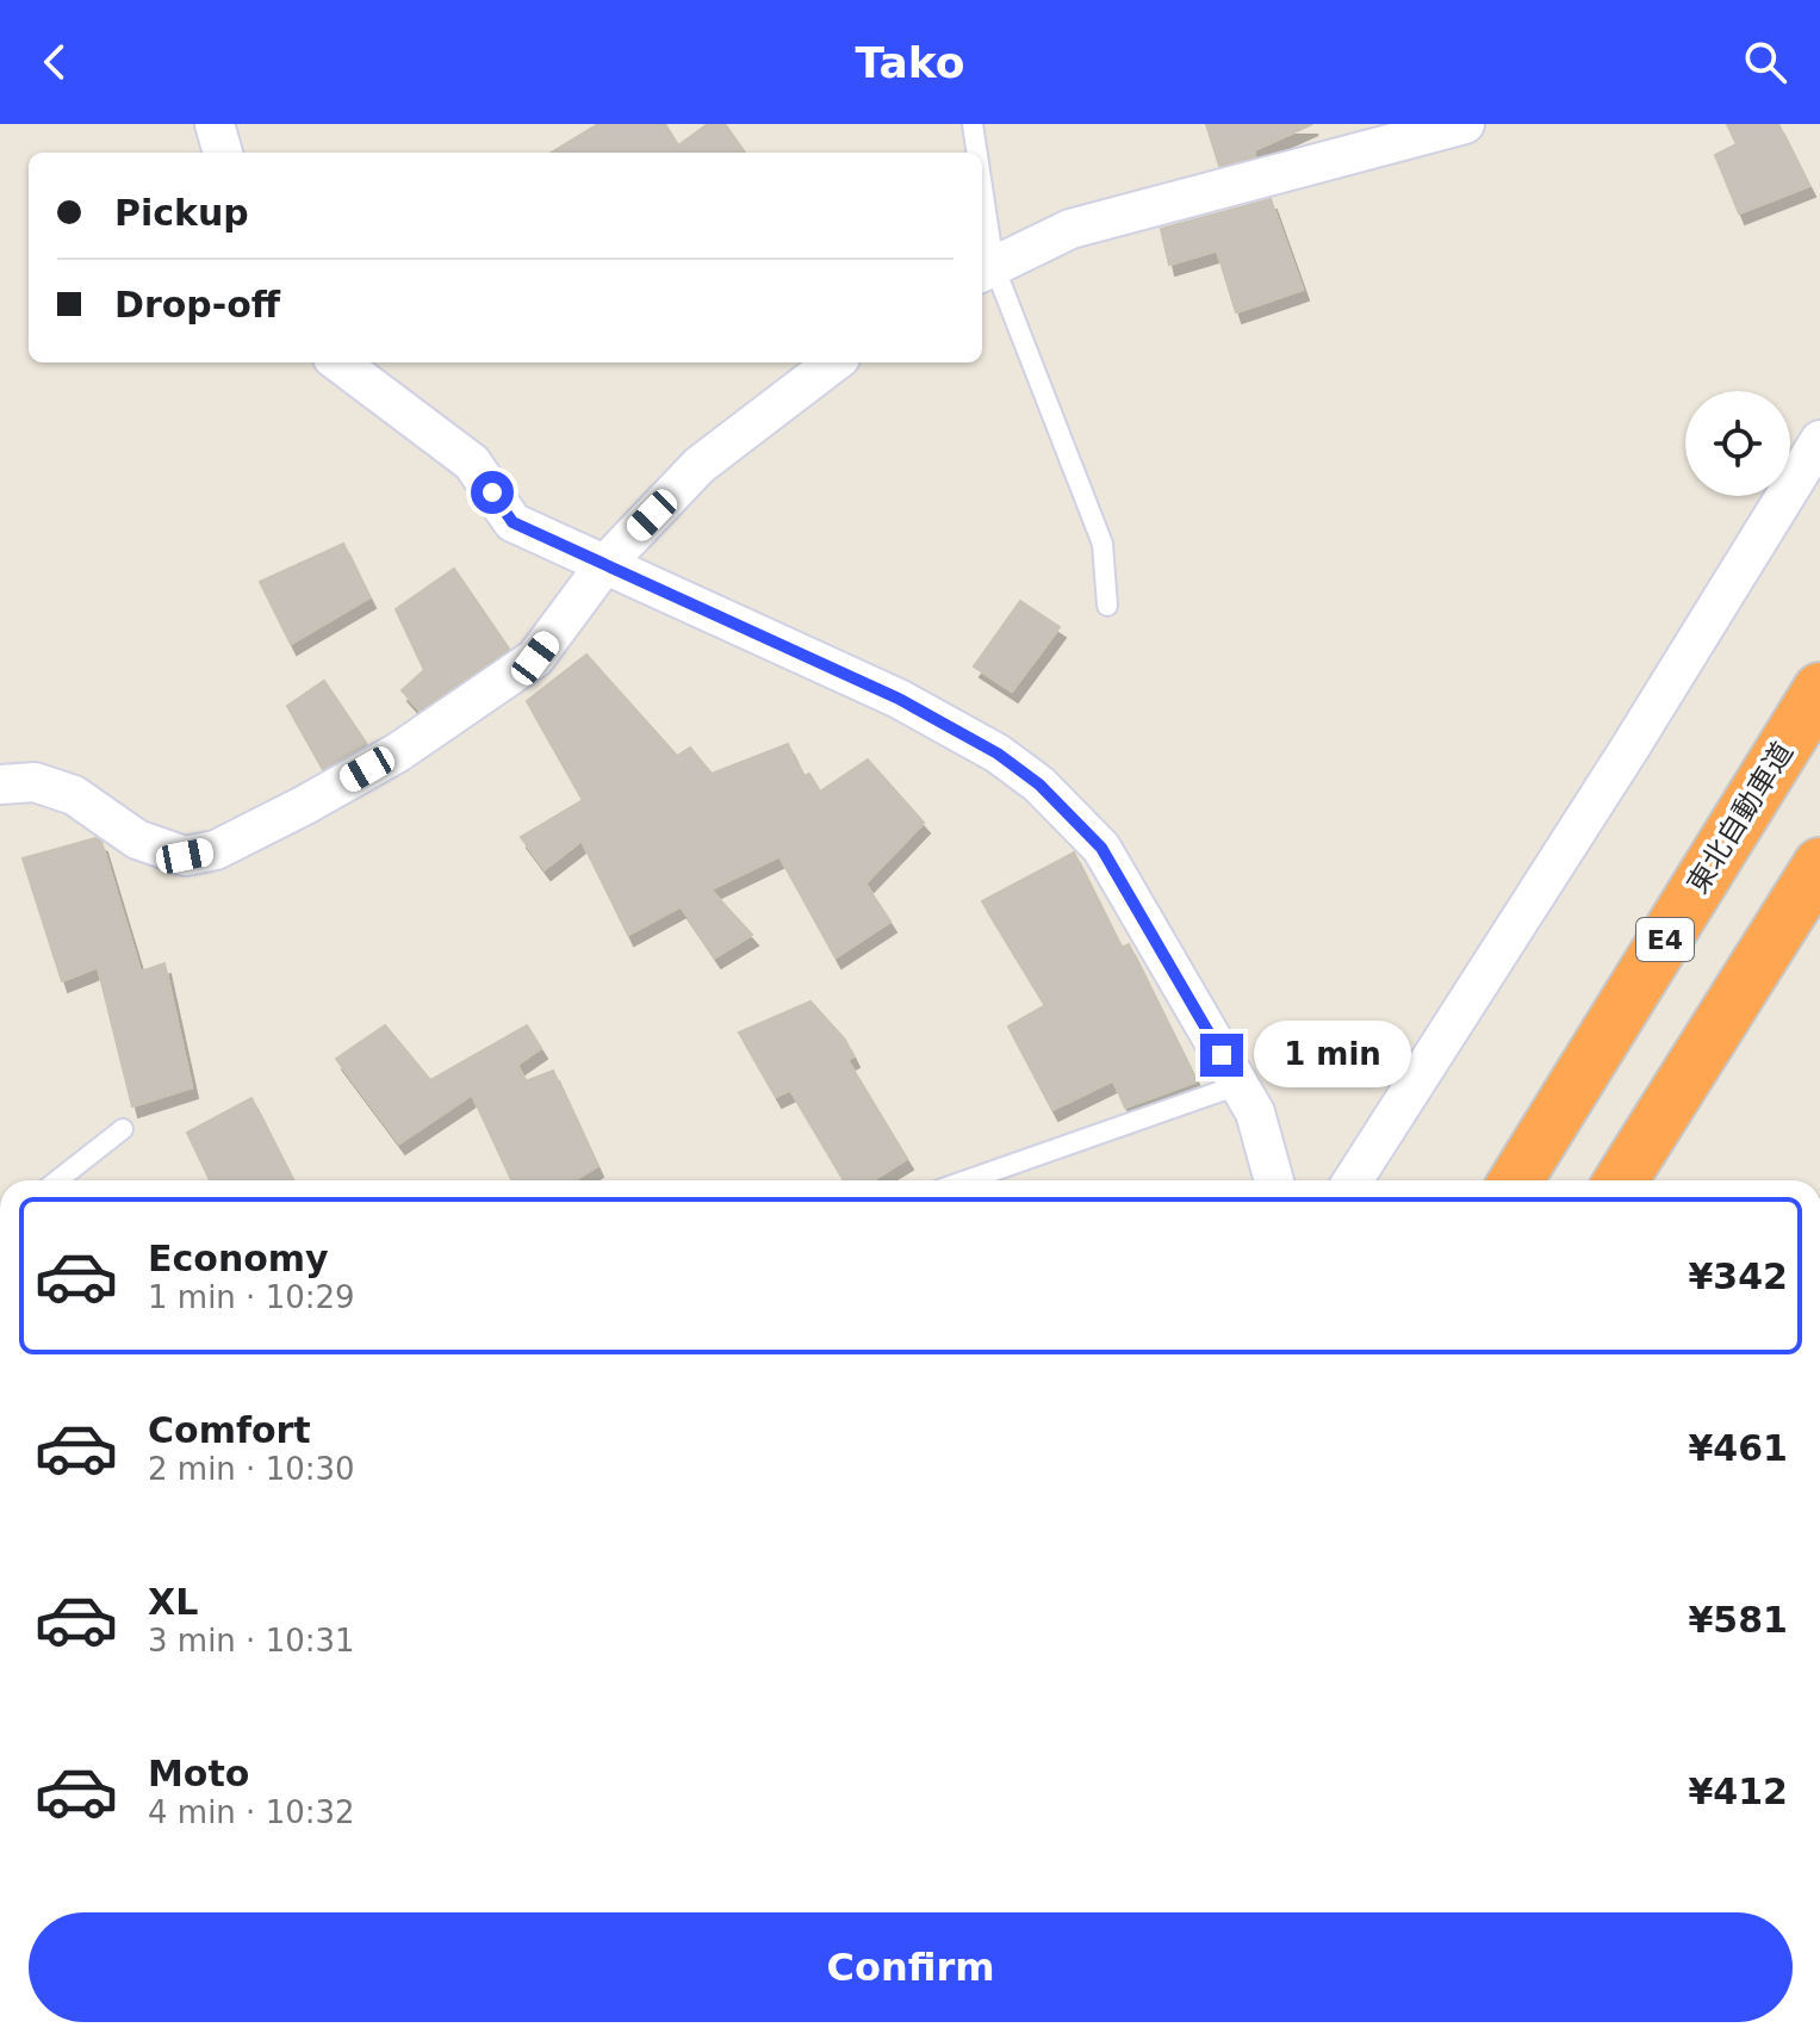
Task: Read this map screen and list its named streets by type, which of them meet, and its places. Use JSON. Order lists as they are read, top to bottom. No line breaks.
{"streets":{"highway":["東北自動車道","E4"]},"page":{"header":"Tako","banner":["Pickup","Drop-off"],"bubble":"1 min","list":[{"name":"Economy","note":"1 min · 10:29","value":"¥342"},{"name":"Comfort","note":"2 min · 10:30","value":"¥461"},{"name":"XL","note":"3 min · 10:31","value":"¥581"},{"name":"Moto","note":"4 min · 10:32","value":"¥412"}],"buttons":"Confirm"}}
